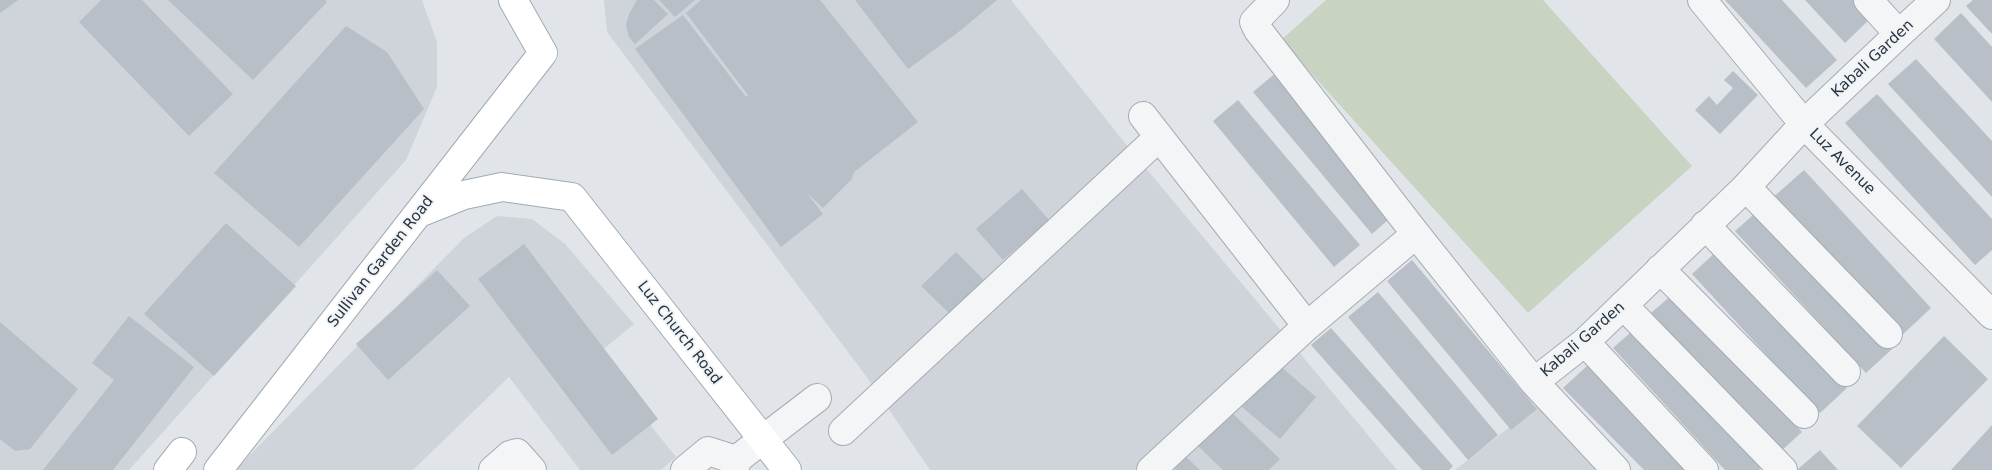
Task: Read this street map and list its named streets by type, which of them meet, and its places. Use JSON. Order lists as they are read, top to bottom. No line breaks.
{"streets":{"main road":["Sullivan Garden Road","Luz Church Road"],"street":["Kabali Garden","Luz Avenue"]},"crossings":[["Kabali Garden","Luz Avenue"],["Sullivan Garden Road","Luz Church Road"]]}
